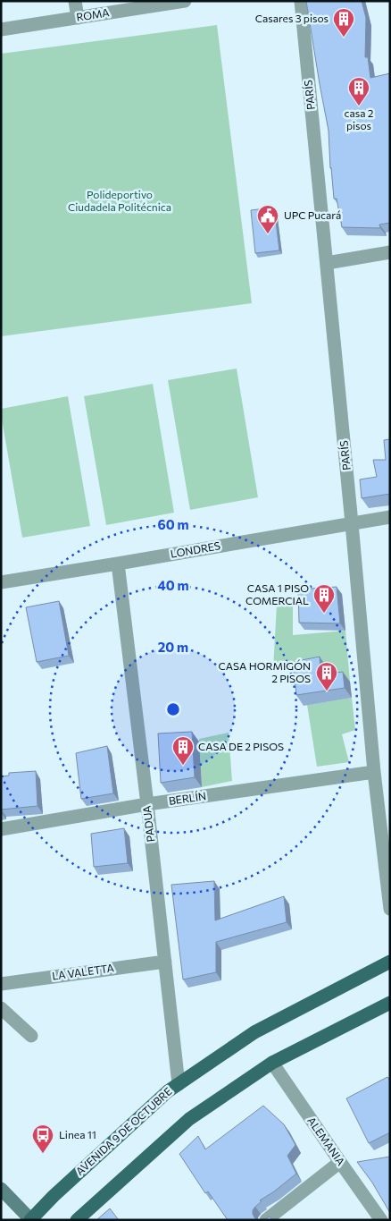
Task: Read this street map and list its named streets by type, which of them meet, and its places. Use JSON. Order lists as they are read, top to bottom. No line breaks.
{"streets":{"main road":["AVENIDA 9 DE OCTUBRE"],"street":["ROMA","PARÍS","LONDRES","BERLÍN","PADUA","LA VALETTA","ALEMANIA"]},"crossings":[["PARÍS","LONDRES"],["PARÍS","BERLÍN"],["LONDRES","PADUA"],["BERLÍN","PADUA"],["PADUA","LA VALETTA"],["PADUA","AVENIDA 9 DE OCTUBRE"]],"parks":["Polideportivo Ciudadela Politécnica"],"places":{"building":["Casares 3 pisos","casa 2 pisos","CASA 1 PISO COMERCIAL","CASA HORMIGÓN 2 PISOS","CASA DE 2 PISOS"],"public building":["UPC Pucará"],"bus stop":["Linea 11"]},"rings":["60 m","40 m","20 m"]}
